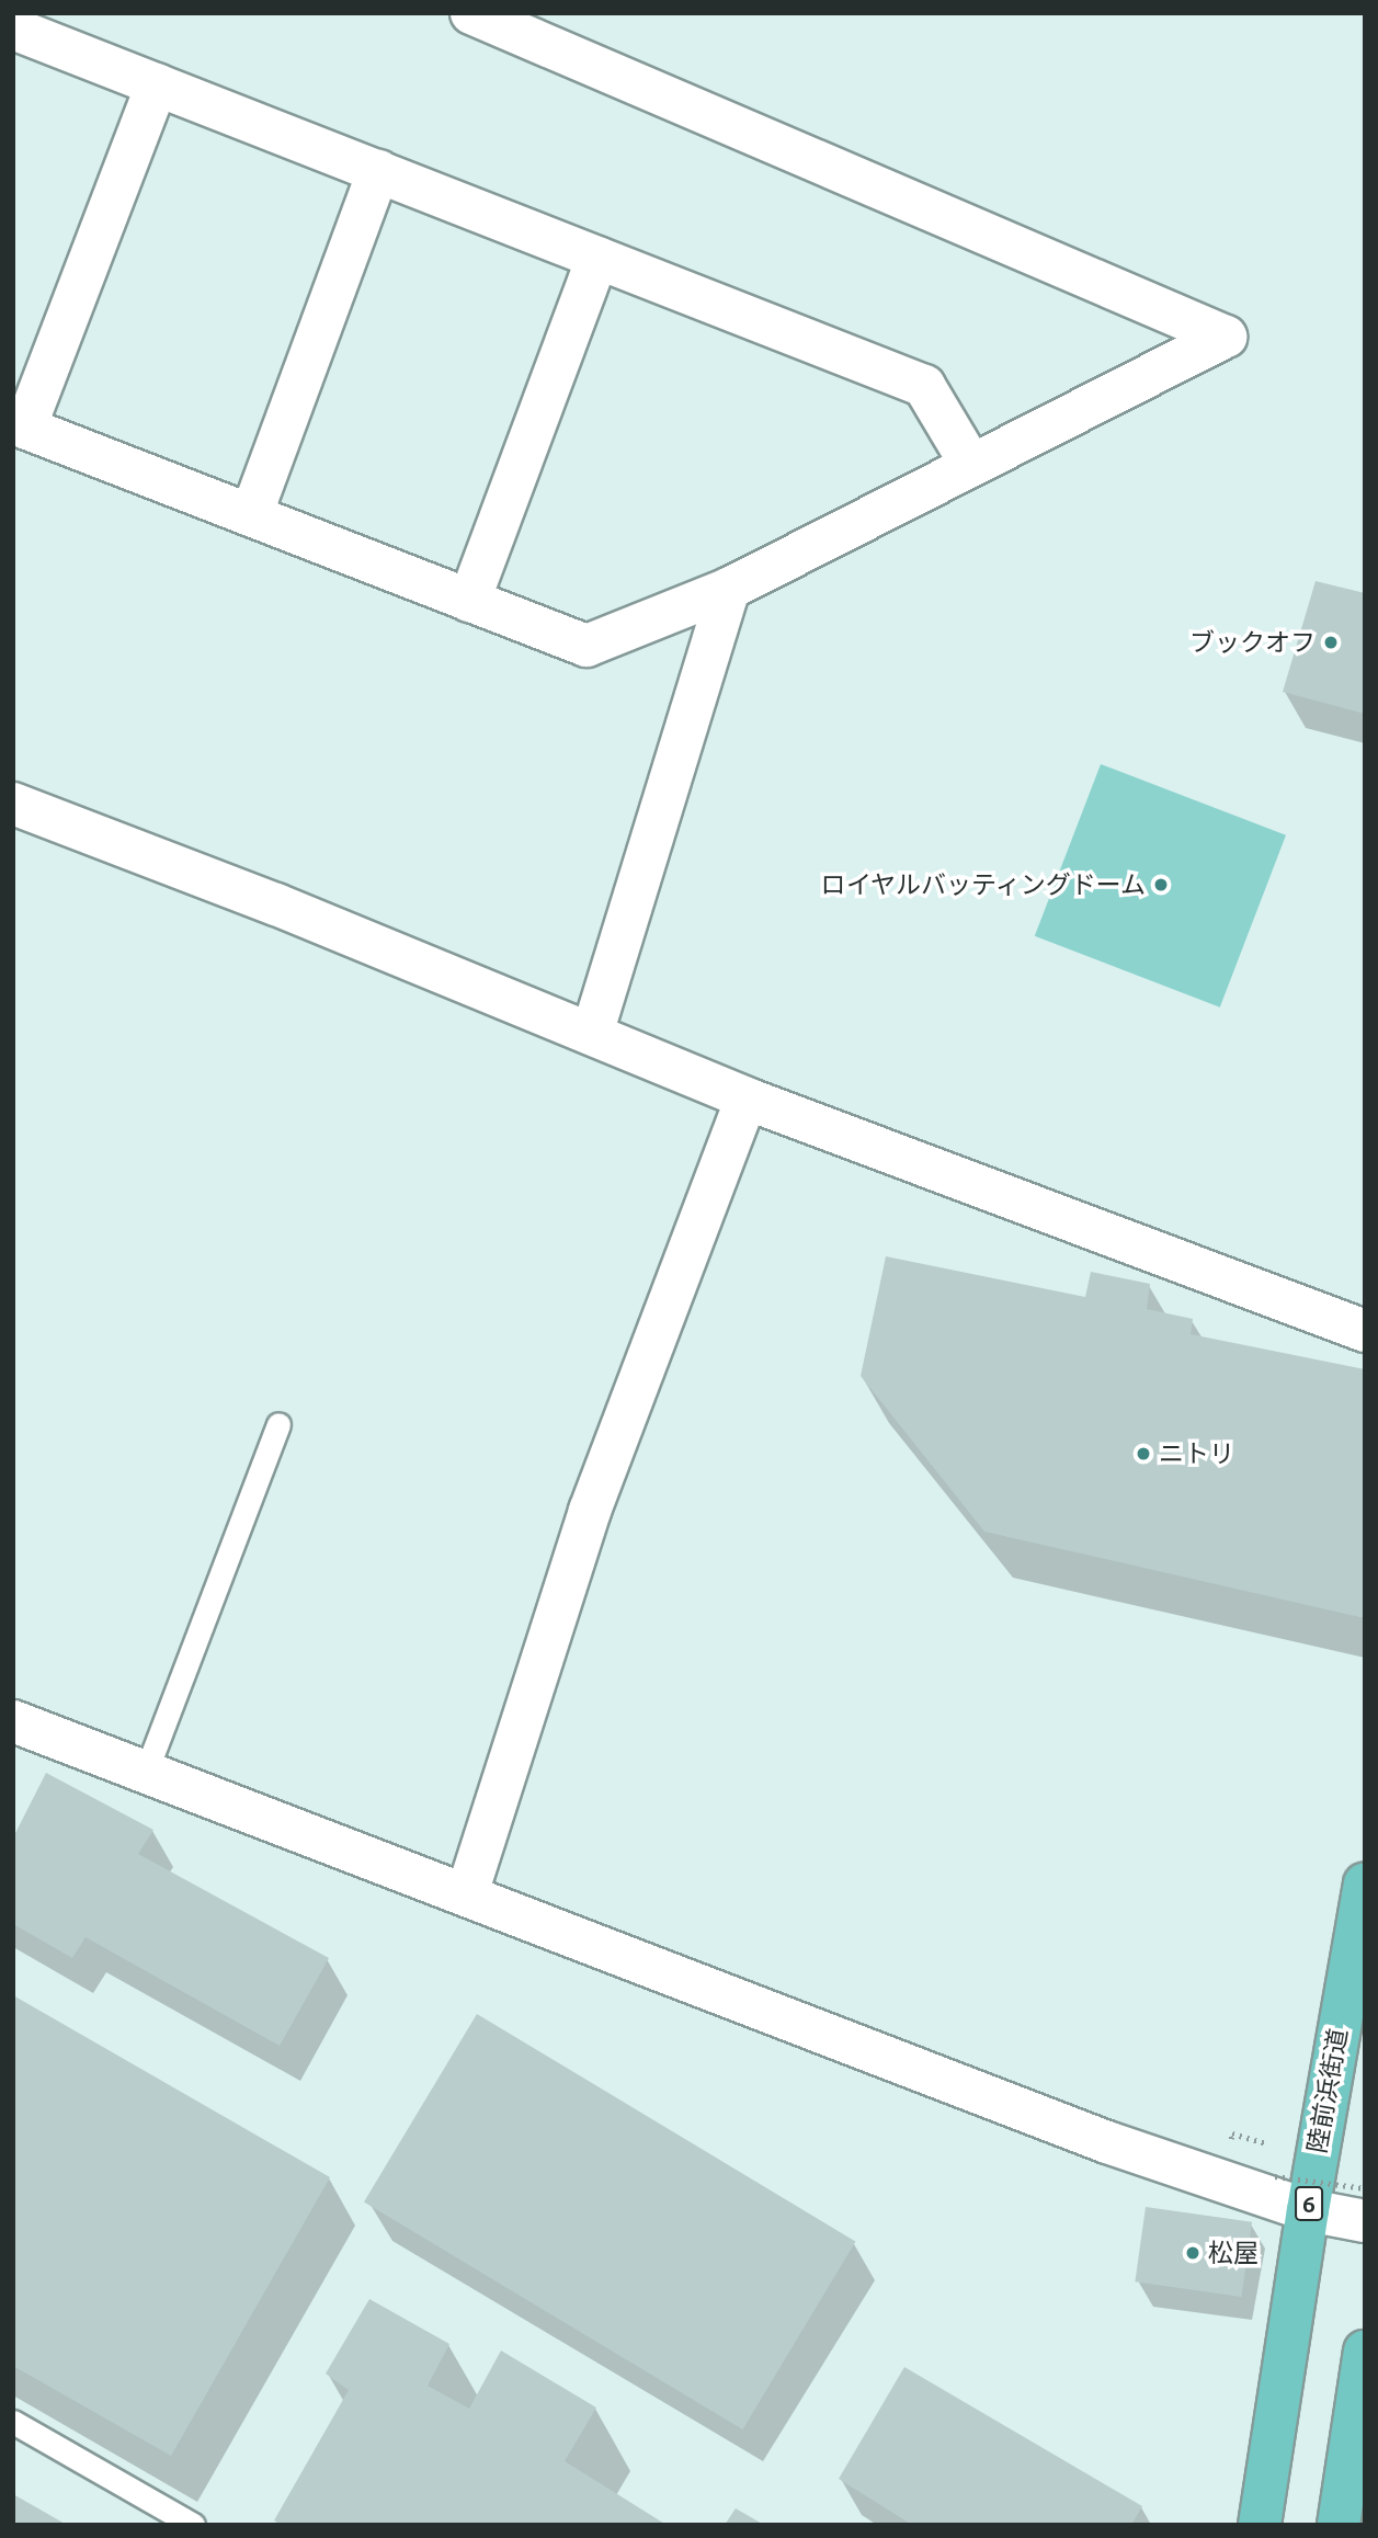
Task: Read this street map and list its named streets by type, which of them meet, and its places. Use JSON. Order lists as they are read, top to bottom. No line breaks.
{"streets":{"highway":["陸前浜街道","6"]},"places":["ブックオフ","ロイヤルバッティングドーム","ニトリ","松屋"]}
